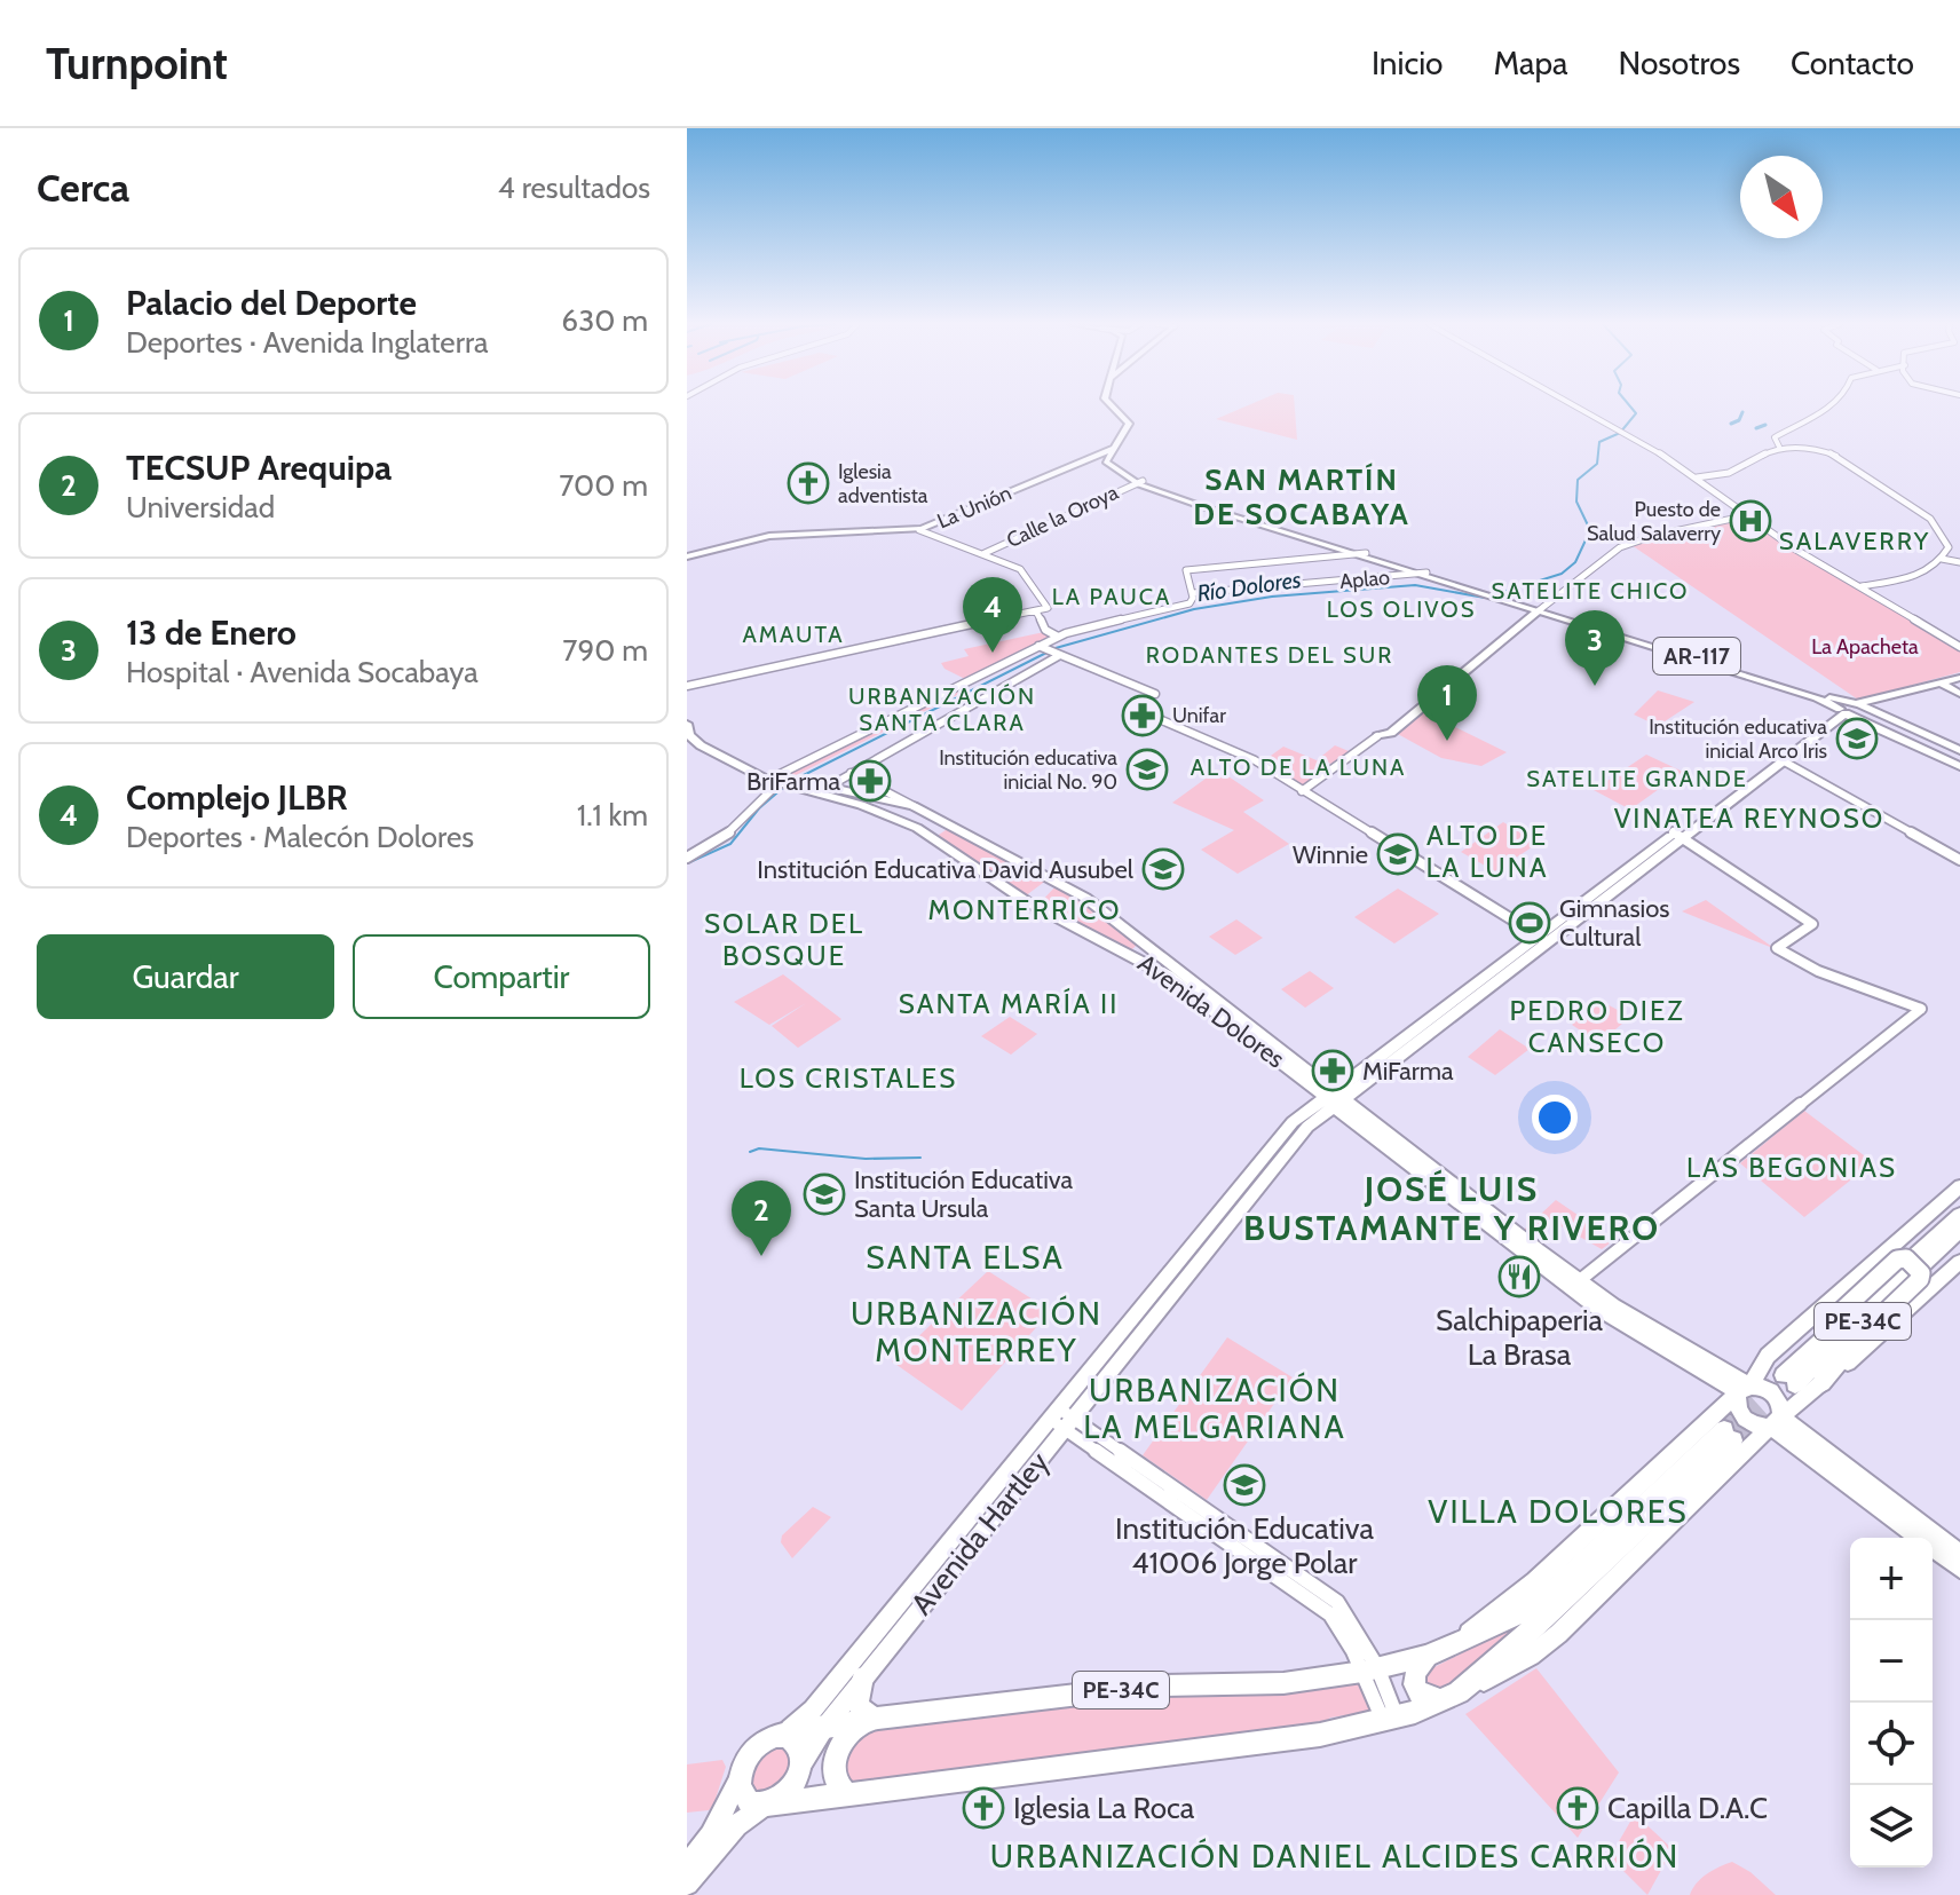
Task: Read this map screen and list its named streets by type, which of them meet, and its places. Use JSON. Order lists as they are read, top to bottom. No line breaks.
{"streets":{"highway":["PE-34C"],"main road":["La Unión","AR-117","Avenida Dolores","Avenida Hartley"],"street":["Calle la Oroya","Aplao"]},"crossings":[["La Unión","AR-117"],["Calle la Oroya","AR-117"],["Aplao","AR-117"],["AR-117","Avenida Hartley"],["Avenida Dolores","Avenida Hartley"],["PE-34C","Avenida Hartley"]],"districts":["SAN MARTÍN DE SOCABAYA","SALAVERRY","SATELITE CHICO","LA PAUCA","LOS OLIVOS","AMAUTA","RODANTES DEL SUR","URBANIZACIÓN SANTA CLARA","ALTO DE LA LUNA","SATELITE GRANDE","VINATEA REYNOSO","ALTO DE LA LUNA","MONTERRICO","SOLAR DEL BOSQUE","SANTA MARÍA II","PEDRO DIEZ CANSECO","LOS CRISTALES","LAS BEGONIAS","JOSÉ LUIS BUSTAMANTE Y RIVERO","SANTA ELSA","URBANIZACIÓN MONTERREY","URBANIZACIÓN LA MELGARIANA","VILLA DOLORES","URBANIZACIÓN DANIEL ALCIDES CARRIÓN"],"water":["Río Dolores"],"parks":["La Apacheta"],"places":{"church":["Iglesia adventista","Iglesia La Roca","Capilla D.A.C"],"hospital":["Puesto de Salud Salaverry"],"pharmacy":["Unifar","BriFarma","MiFarma"],"school or university":["Institución educativa inicial Arco Iris","Institución educativa inicial No. 90","Winnie","Institución Educativa David Ausubel","Institución Educativa Santa Ursula","Institución Educativa 41006 Jorge Polar"],"sports":["Gimnasios Cultural"],"restaurant":["Salchipaperia La Brasa"]},"north":"bottom right","page":{"header":"Turnpoint","nav":["Inicio","Mapa","Nosotros","Contacto"],"heading":["Cerca","4 resultados"],"list":[{"mark":"1","name":"Palacio del Deporte","note":"Deportes · Avenida Inglaterra","value":"630 m"},{"mark":"2","name":"TECSUP Arequipa","note":"Universidad","value":"700 m"},{"mark":"3","name":"13 de Enero","note":"Hospital · Avenida Socabaya","value":"790 m"},{"mark":"4","name":"Complejo JLBR","note":"Deportes · Malecón Dolores","value":"1.1 km"}],"pins":["4","3","1","2"],"buttons":["Guardar","Compartir"],"map_buttons":["+","−"]}}
